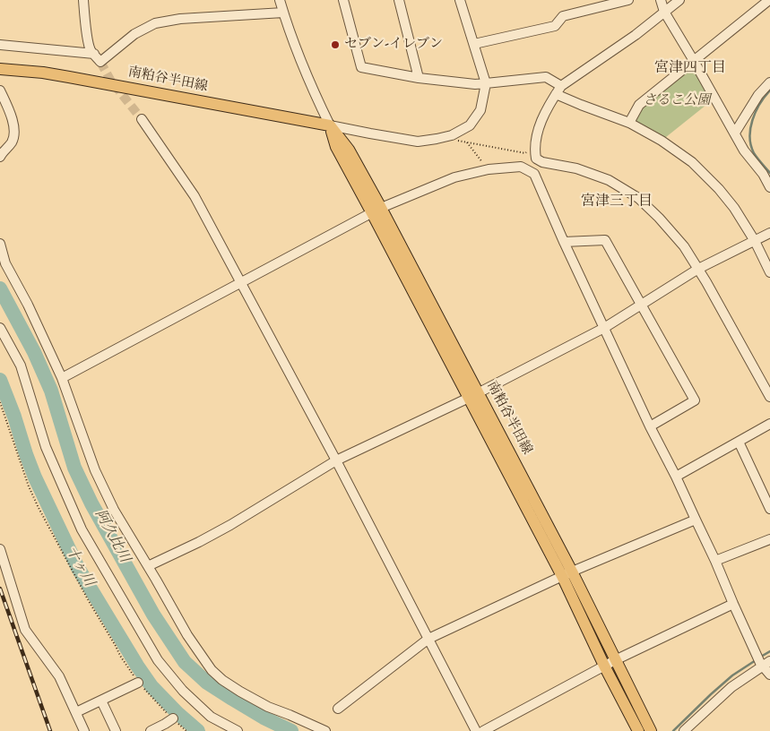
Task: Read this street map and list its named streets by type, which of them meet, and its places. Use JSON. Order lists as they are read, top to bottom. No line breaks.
{"streets":{"main road":["南粕谷半田線"]},"districts":["宮津四丁目","宮津三丁目"],"water":["阿久比川","十ヶ川"],"parks":["さるこ公園"],"places":["セブン-イレブン"]}
